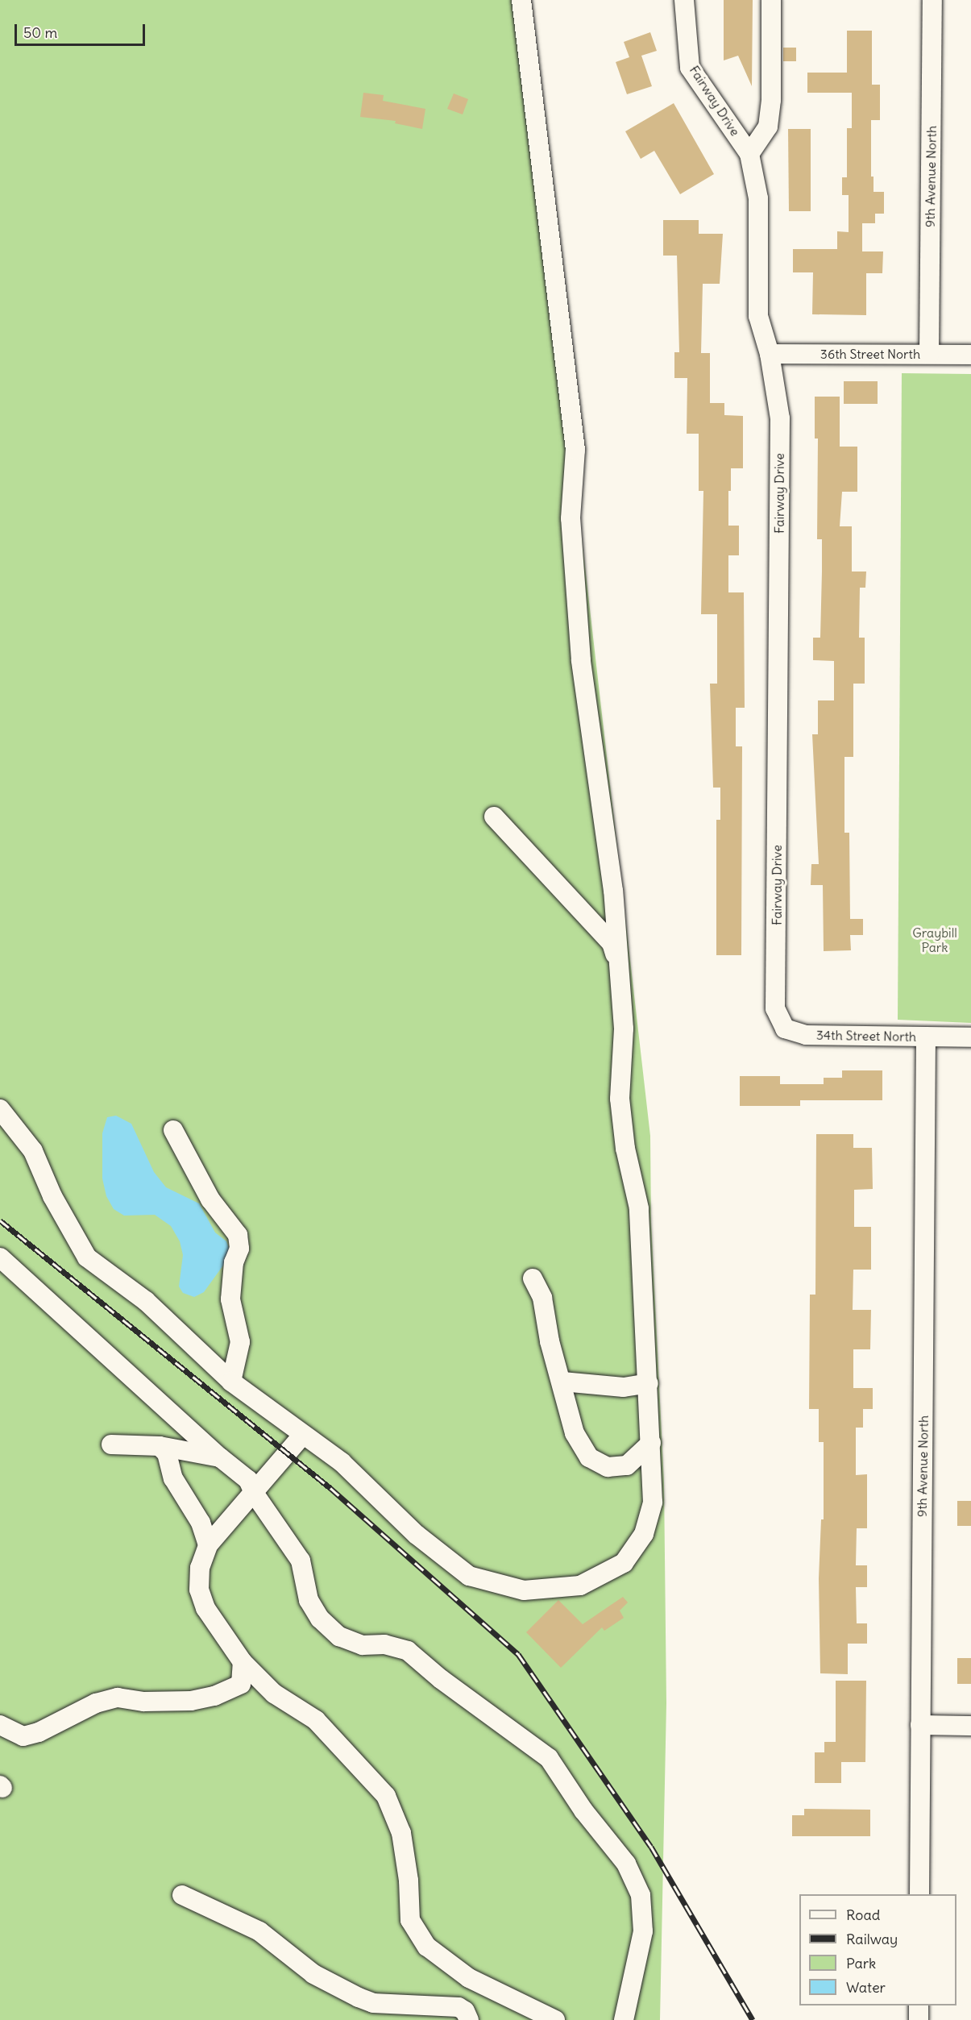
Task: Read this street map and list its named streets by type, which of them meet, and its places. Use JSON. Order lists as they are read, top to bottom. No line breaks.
{"streets":{"street":["Fairway Drive","9th Avenue North","36th Street North","34th Street North"]},"crossings":[["Fairway Drive","36th Street North"],["Fairway Drive","34th Street North"],["9th Avenue North","36th Street North"],["9th Avenue North","34th Street North"]],"parks":["Graybill Park"],"legend":["Road","Railway","Park","Water"],"scale_bar":"50 m"}
